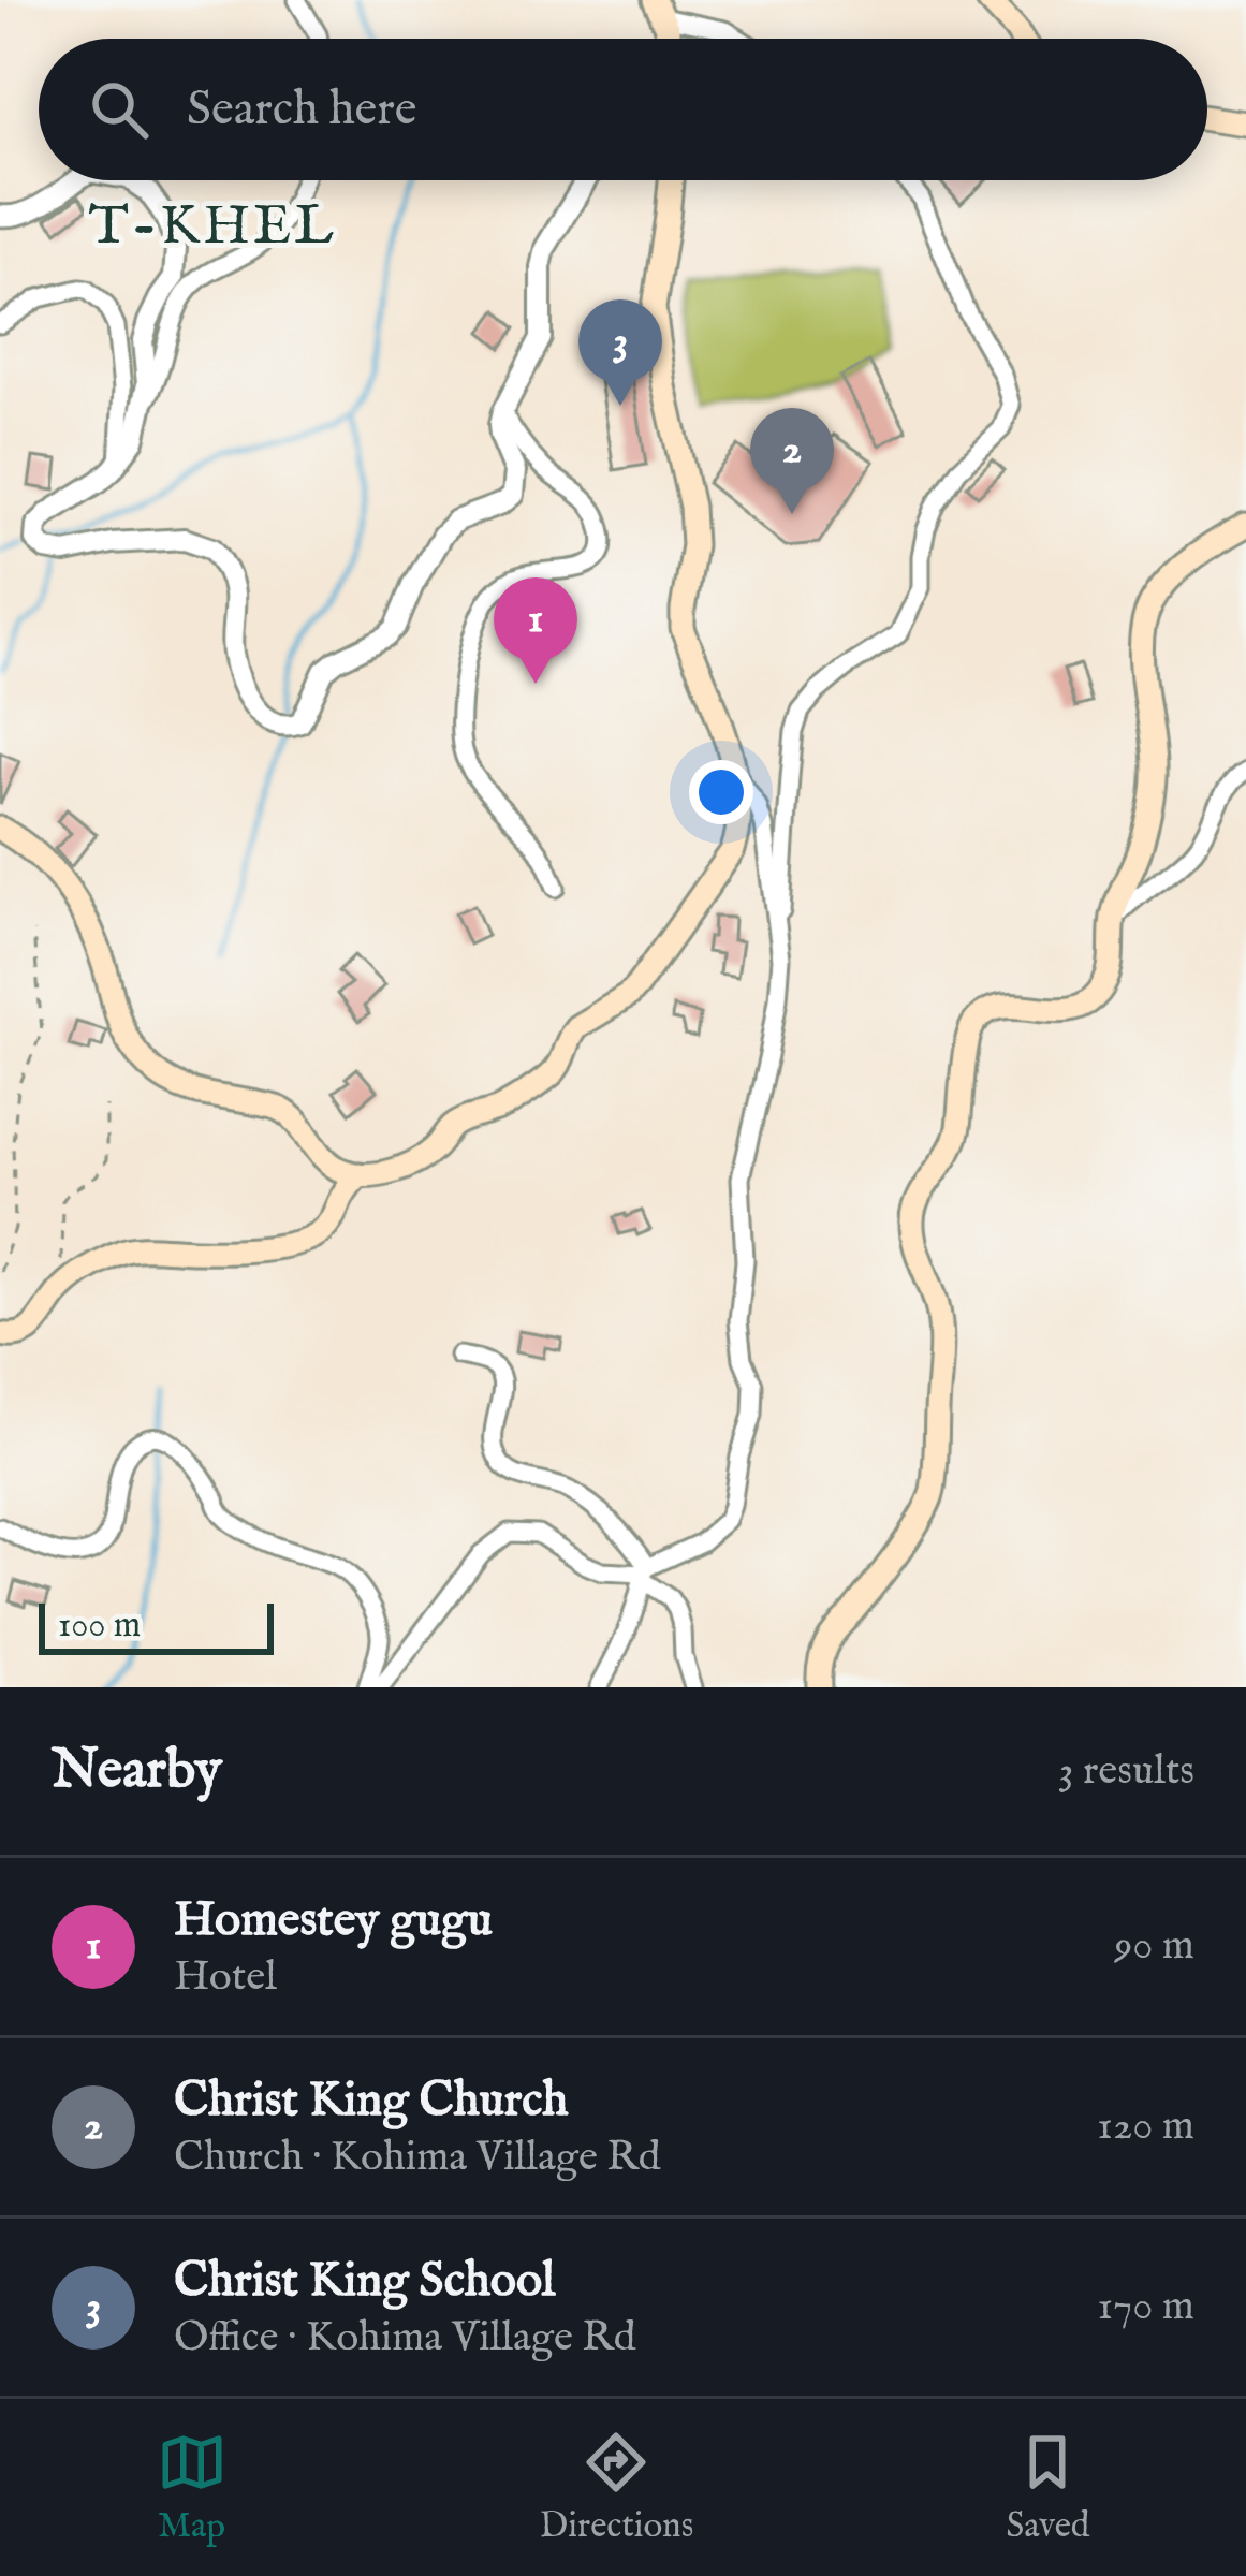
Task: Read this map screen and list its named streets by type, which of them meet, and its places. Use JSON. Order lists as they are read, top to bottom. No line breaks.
{"districts":["T-KHEL"],"scale_bar":"100 m","page":{"search":"Search here","pins":["3","2","1"],"scale":"100 m","heading":["Nearby","3 results"],"list":[{"mark":"1","name":"Homestey gugu","note":"Hotel","value":"90 m"},{"mark":"2","name":"Christ King Church","note":"Church · Kohima Village Rd","value":"120 m"},{"mark":"3","name":"Christ King School","note":"Office · Kohima Village Rd","value":"170 m"}],"nav":["Map","Directions","Saved"]}}
